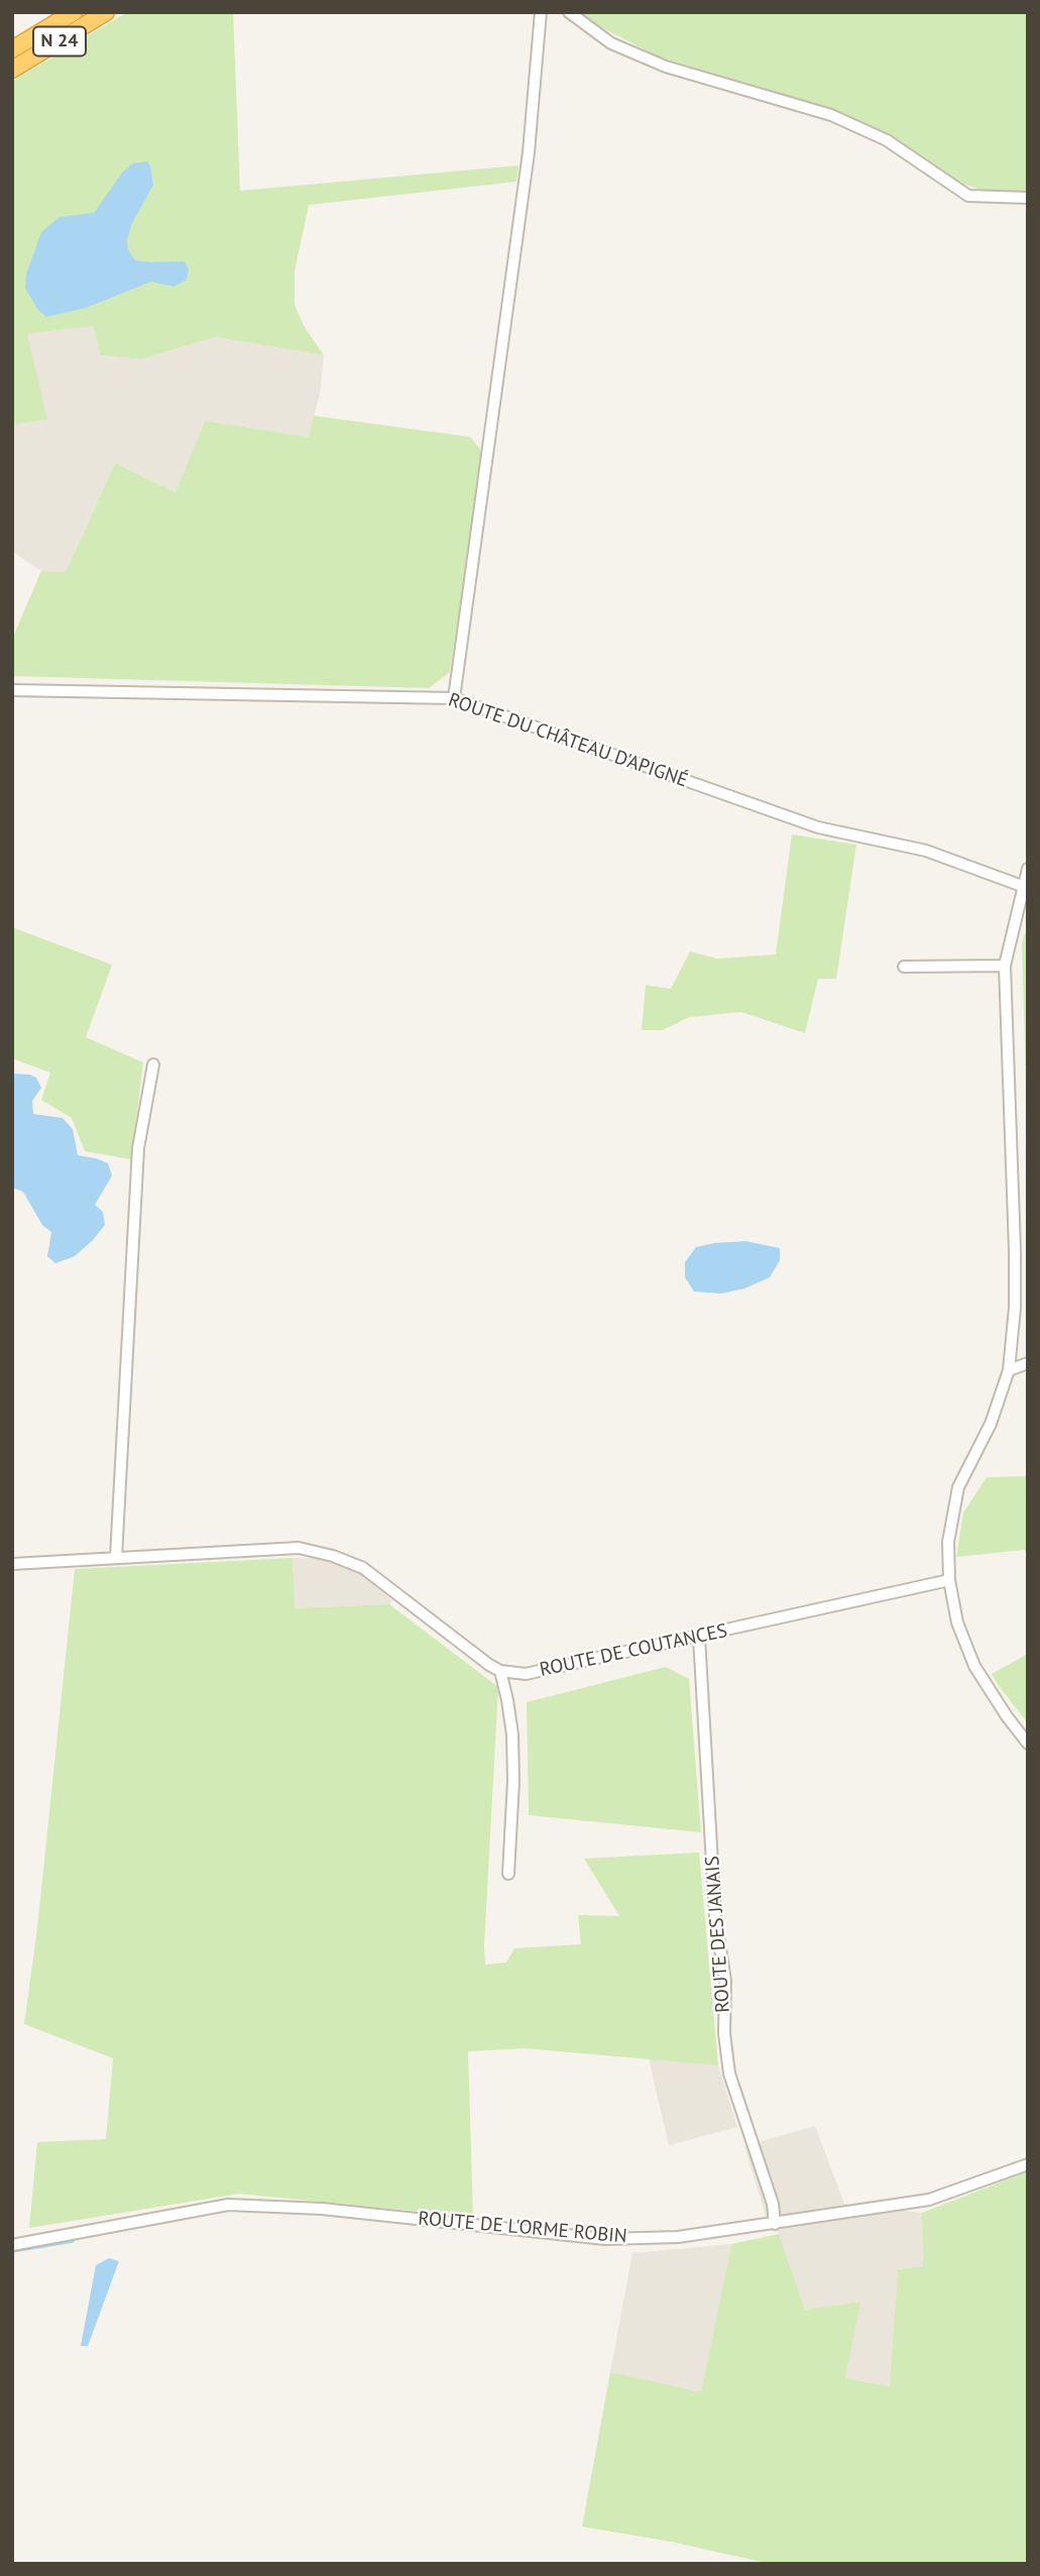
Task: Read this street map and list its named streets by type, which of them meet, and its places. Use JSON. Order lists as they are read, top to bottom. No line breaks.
{"streets":{"highway":["N 24"],"street":["ROUTE DU CHÂTEAU D'APIGNÉ","ROUTE DE COUTANCES","ROUTE DES JANAIS","ROUTE DE L'ORME ROBIN"]},"crossings":[["ROUTE DE COUTANCES","ROUTE DES JANAIS"],["ROUTE DES JANAIS","ROUTE DE L'ORME ROBIN"]]}
